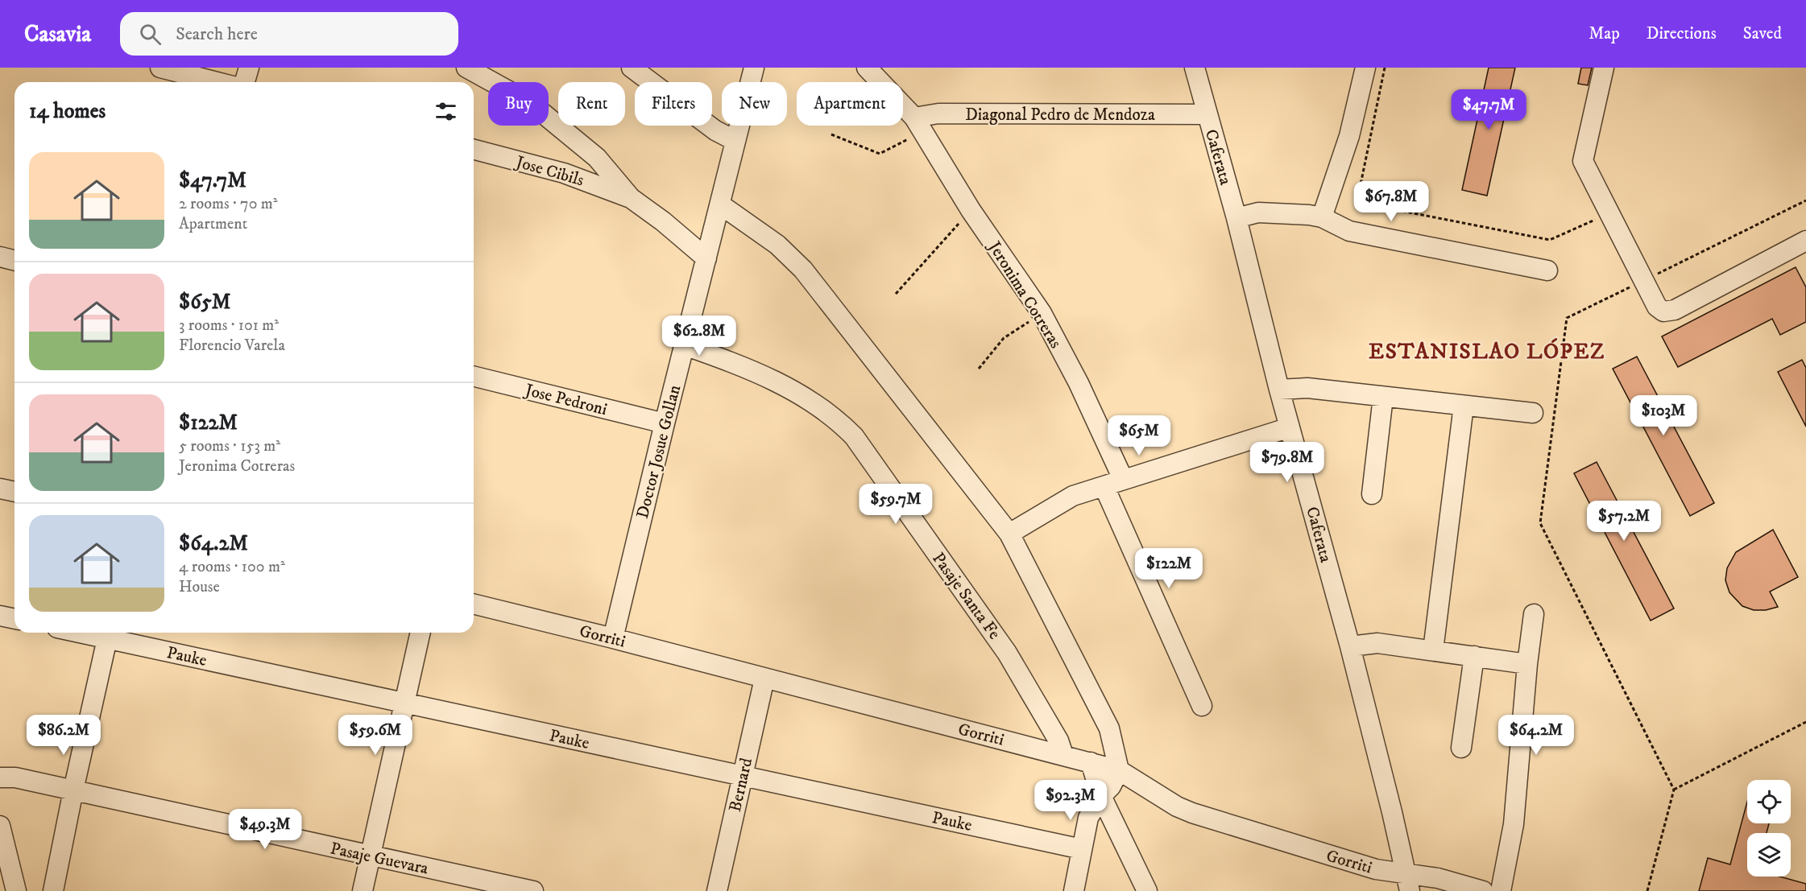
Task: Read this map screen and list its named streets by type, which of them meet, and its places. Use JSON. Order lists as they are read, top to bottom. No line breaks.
{"streets":{"street":["Diagonal Pedro de Mendoza","Caferata","Jose Cibils","Jeronima Cotreras","Jose Pedroni","Doctor Josue Gollan","Pasaje Santa Fe","Gorriti","Pauke","Bernard","Pasaje Guevara"]},"crossings":[["Diagonal Pedro de Mendoza","Caferata"],["Diagonal Pedro de Mendoza","Jeronima Cotreras"],["Caferata","Gorriti"],["Jose Pedroni","Doctor Josue Gollan"],["Doctor Josue Gollan","Pasaje Santa Fe"],["Doctor Josue Gollan","Gorriti"],["Pasaje Santa Fe","Gorriti"],["Gorriti","Bernard"],["Pauke","Bernard"]],"districts":["ESTANISLAO LÓPEZ"],"page":{"header":"Casavia","search":"Search here","nav":["Map","Directions","Saved"],"chip":["Buy","Rent","Filters","New","Apartment"],"heading":"14 homes","price":["$47.7M","$67.8M","$62.8M","$103M","$65M","$79.8M","$59.7M","$57.2M","$122M","$86.2M","$59.6M","$64.2M","$92.3M","$49.3M"],"list":[{"name":"$47.7M","note":"2 rooms · 70 m² · Apartment"},{"name":"$65M","note":"3 rooms · 101 m² · Florencio Varela"},{"name":"$122M","note":"5 rooms · 153 m² · Jeronima Cotreras"},{"name":"$64.2M","note":"4 rooms · 100 m² · House"}]}}
